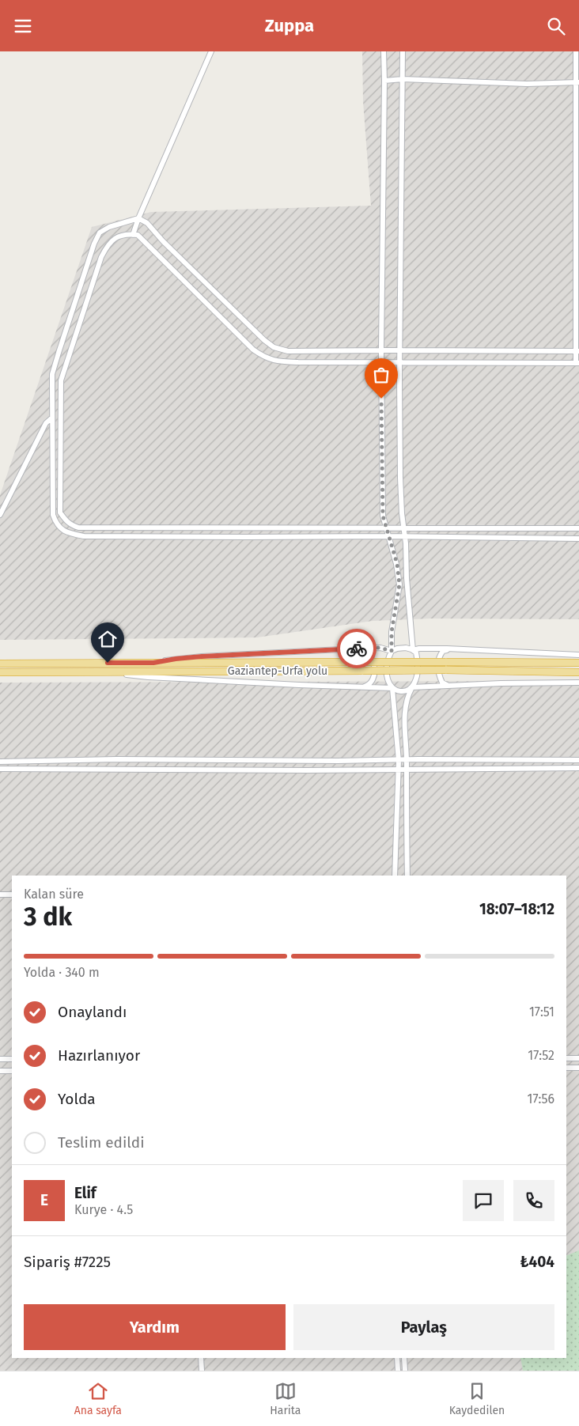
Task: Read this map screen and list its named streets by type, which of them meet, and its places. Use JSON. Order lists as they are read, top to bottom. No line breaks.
{"streets":{"highway":["Gaziantep-Urfa yolu"]},"page":{"header":"Zuppa","heading":["3 dk","Kalan süre","18:07–18:12"],"panel":["Elif","Kurye · 4.5","Sipariş #7225","₺404"],"bar":"Yolda · 340 m","list":[["Onaylandı","17:51"],["Hazırlanıyor","17:52"],["Yolda","17:56"],"Teslim edildi"],"round":"E","buttons":["Yardım","Paylaş"],"tabs":["Ana sayfa","Harita","Kaydedilen"]}}
